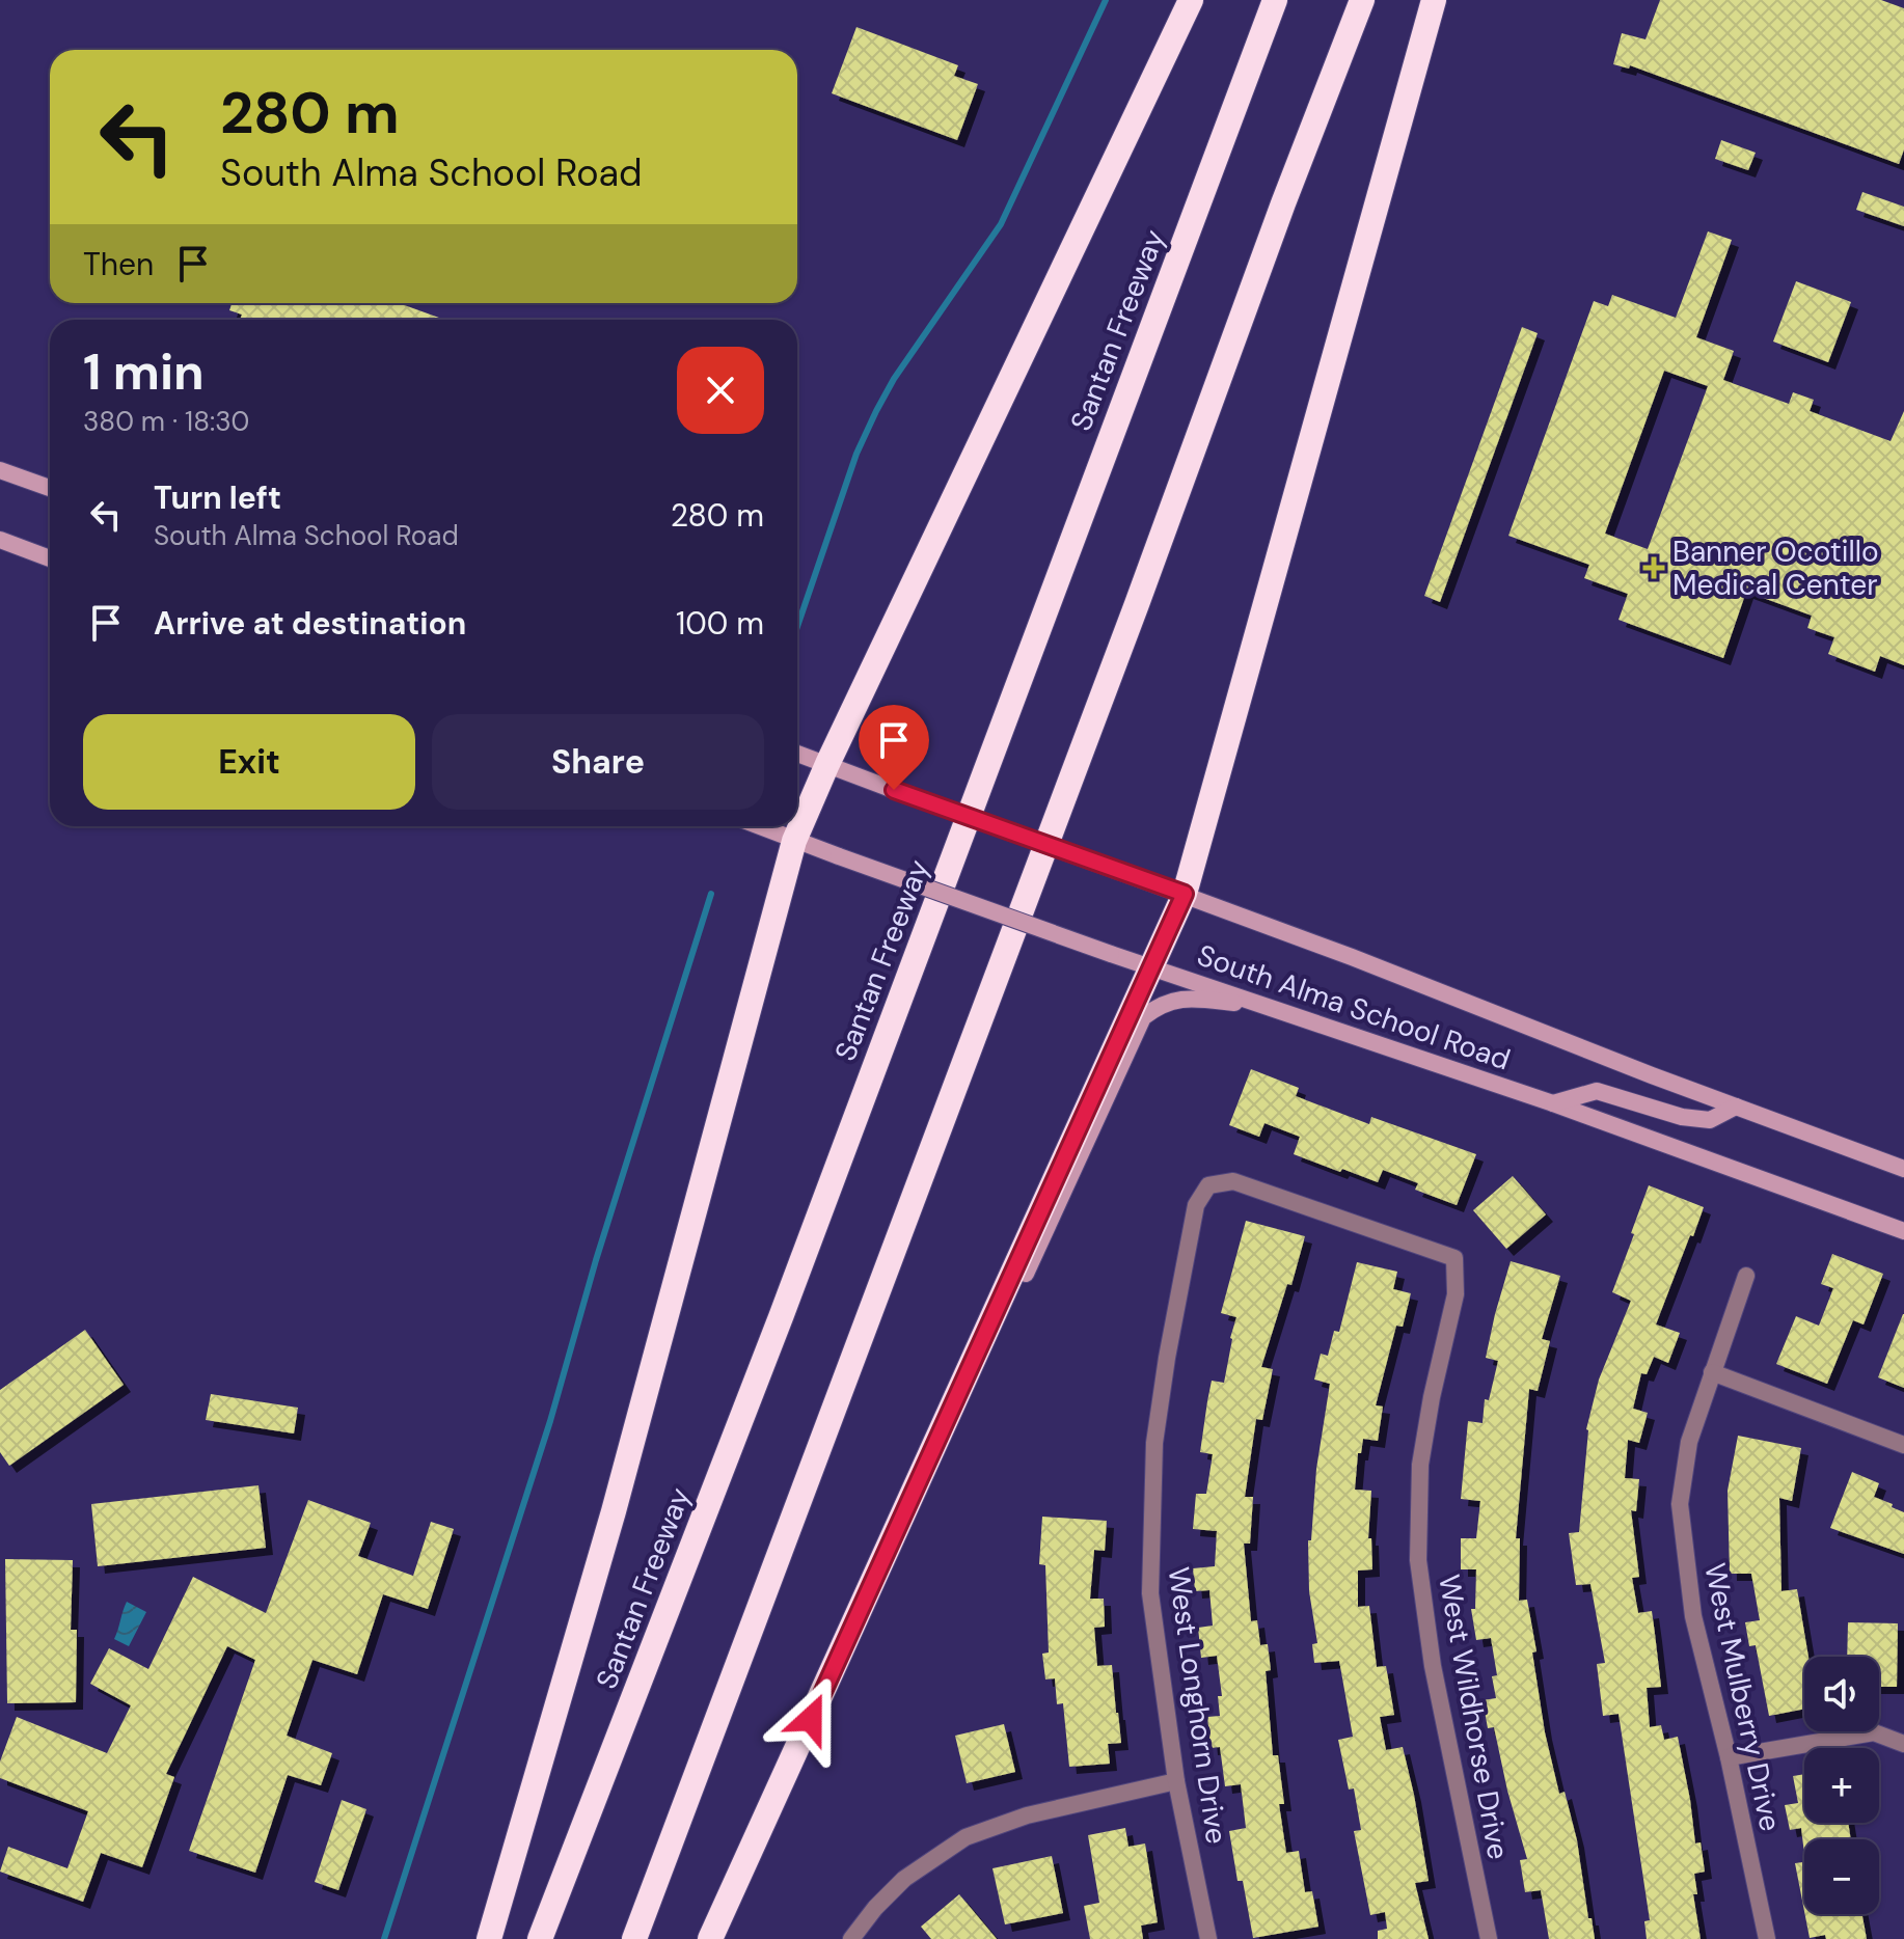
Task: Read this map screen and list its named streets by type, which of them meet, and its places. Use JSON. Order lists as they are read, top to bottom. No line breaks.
{"streets":{"highway":["Santan Freeway"],"main road":["South Alma School Road"],"street":["West Mulberry Drive","West Longhorn Drive","West Wildhorse Drive"]},"crossings":[["West Longhorn Drive","West Wildhorse Drive"]],"places":{"health":["Banner Ocotillo Medical Center"]},"page":{"turn":["280 m","South Alma School Road"],"then":"Then","heading":["1 min","380 m · 18:30"],"list":[{"name":"Turn left","note":"South Alma School Road","value":"280 m"},{"name":"Arrive at destination","value":"100 m"}],"buttons":["Exit","Share"],"map_buttons":["+","−"]}}
